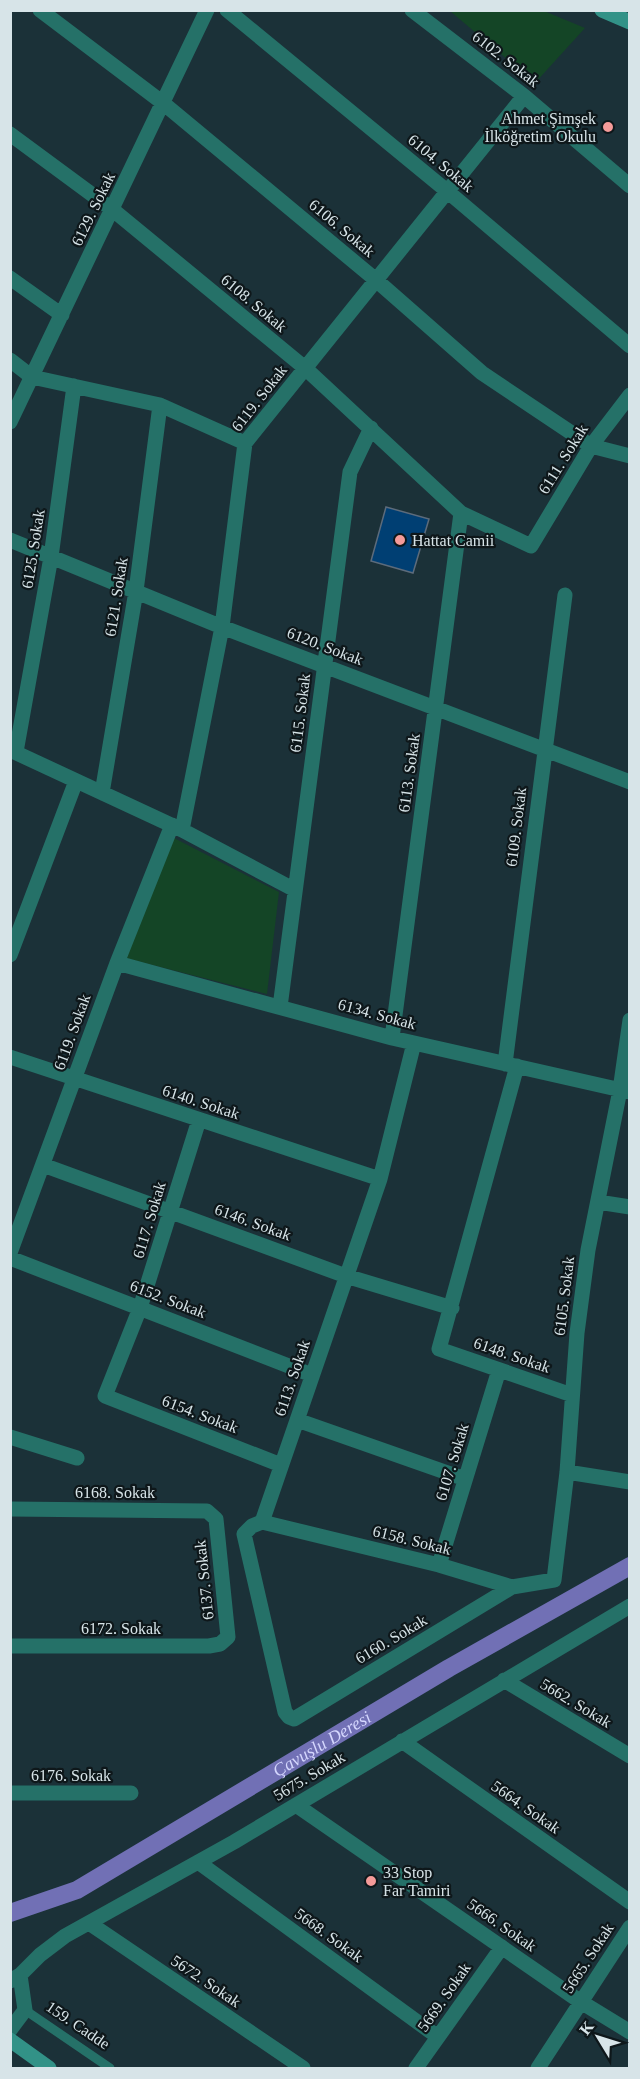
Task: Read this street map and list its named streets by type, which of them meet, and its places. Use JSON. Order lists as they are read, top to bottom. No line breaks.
{"streets":{"street":["6102. Sokak","6104. Sokak","6129. Sokak","6106. Sokak","6108. Sokak","6119. Sokak","6111. Sokak","6125. Sokak","6121. Sokak","6120. Sokak","6115. Sokak","6113. Sokak","6109. Sokak","6134. Sokak","6140. Sokak","6117. Sokak","6146. Sokak","6105. Sokak","6152. Sokak","6148. Sokak","6154. Sokak","6107. Sokak","6168. Sokak","6158. Sokak","6137. Sokak","6172. Sokak","6160. Sokak","5662. Sokak","6176. Sokak","5675. Sokak","5664. Sokak","5666. Sokak","5668. Sokak","5665. Sokak","5672. Sokak","5669. Sokak"],"lane":["159. Cadde"]},"crossings":[["6102. Sokak","6119. Sokak"],["6104. Sokak","6119. Sokak"],["6129. Sokak","6106. Sokak"],["6129. Sokak","6108. Sokak"],["6106. Sokak","6119. Sokak"],["6106. Sokak","6111. Sokak"],["6108. Sokak","6119. Sokak"],["6108. Sokak","6111. Sokak"],["6108. Sokak","6115. Sokak"],["6108. Sokak","6113. Sokak"],["6119. Sokak","6120. Sokak"],["6119. Sokak","6134. Sokak"],["6119. Sokak","6140. Sokak"],["6119. Sokak","6146. Sokak"],["6119. Sokak","6152. Sokak"],["6125. Sokak","6120. Sokak"],["6121. Sokak","6120. Sokak"],["6120. Sokak","6115. Sokak"],["6120. Sokak","6113. Sokak"],["6120. Sokak","6109. Sokak"],["6115. Sokak","6134. Sokak"],["6113. Sokak","6134. Sokak"],["6113. Sokak","6140. Sokak"],["6113. Sokak","6146. Sokak"],["6113. Sokak","6152. Sokak"],["6113. Sokak","6154. Sokak"],["6113. Sokak","6158. Sokak"],["6113. Sokak","6160. Sokak"],["6109. Sokak","6134. Sokak"],["6109. Sokak","6146. Sokak"],["6109. Sokak","6148. Sokak"],["6134. Sokak","6105. Sokak"],["6140. Sokak","6117. Sokak"],["6117. Sokak","6146. Sokak"],["6117. Sokak","6152. Sokak"],["6117. Sokak","6154. Sokak"],["6105. Sokak","6148. Sokak"],["6105. Sokak","6158. Sokak"],["6148. Sokak","6107. Sokak"],["6107. Sokak","6158. Sokak"],["6168. Sokak","6137. Sokak"],["6158. Sokak","6160. Sokak"],["6137. Sokak","6172. Sokak"],["5662. Sokak","5675. Sokak"],["5675. Sokak","5664. Sokak"],["5675. Sokak","5666. Sokak"],["5675. Sokak","5668. Sokak"],["5675. Sokak","5672. Sokak"],["5666. Sokak","5665. Sokak"],["5666. Sokak","5669. Sokak"],["5668. Sokak","5669. Sokak"]],"water":["Çavuşlu Deresi"],"places":["Ahmet Şimşek İlköğretim Okulu","Hattat Camii","33 Stop Far Tamiri"],"north":"top left"}
